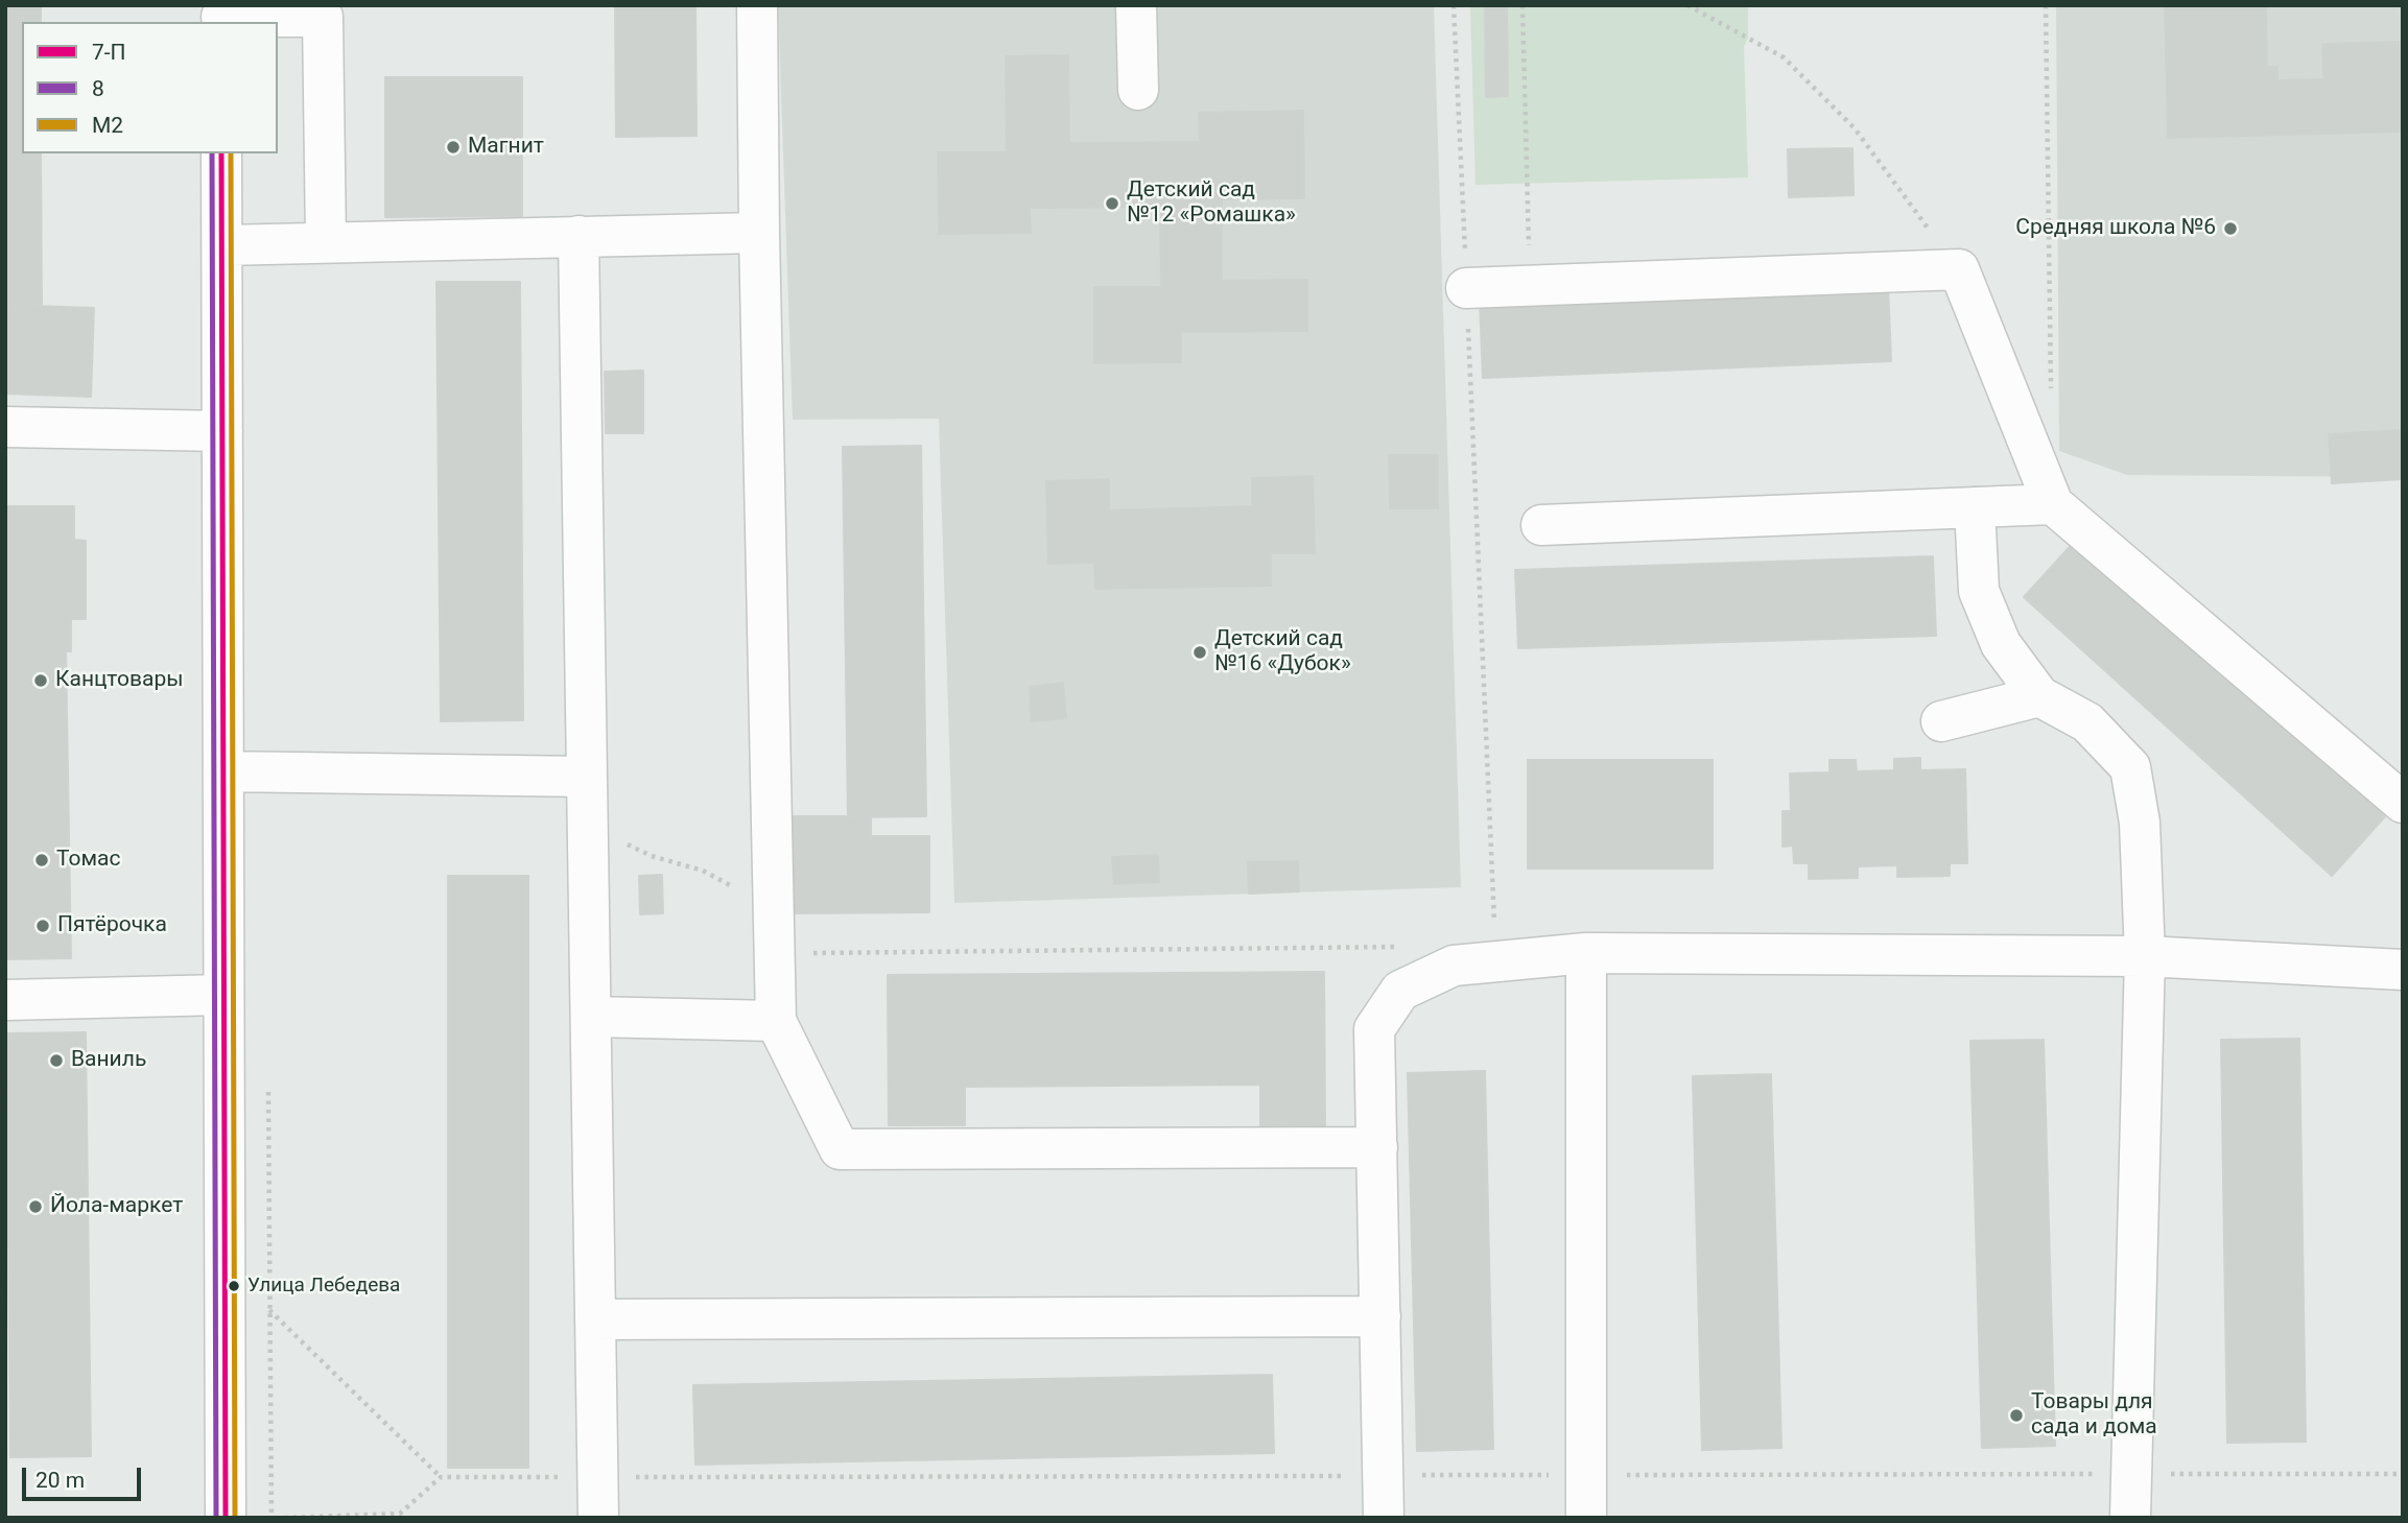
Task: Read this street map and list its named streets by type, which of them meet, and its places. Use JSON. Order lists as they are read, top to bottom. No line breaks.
{"places":["Магнит","Детский сад №12 «Ромашка»","Средняя школа №6","Детский сад №16 «Дубок»","Канцтовары","Томас","Пятёрочка","Ваниль","Йола-маркет","Улица Лебедева","Товары для сада и дома"],"lines":["transit line 7-П","transit line 8","transit line М2"],"legend":["7-П","8","М2"],"scale_bar":"20 m"}
